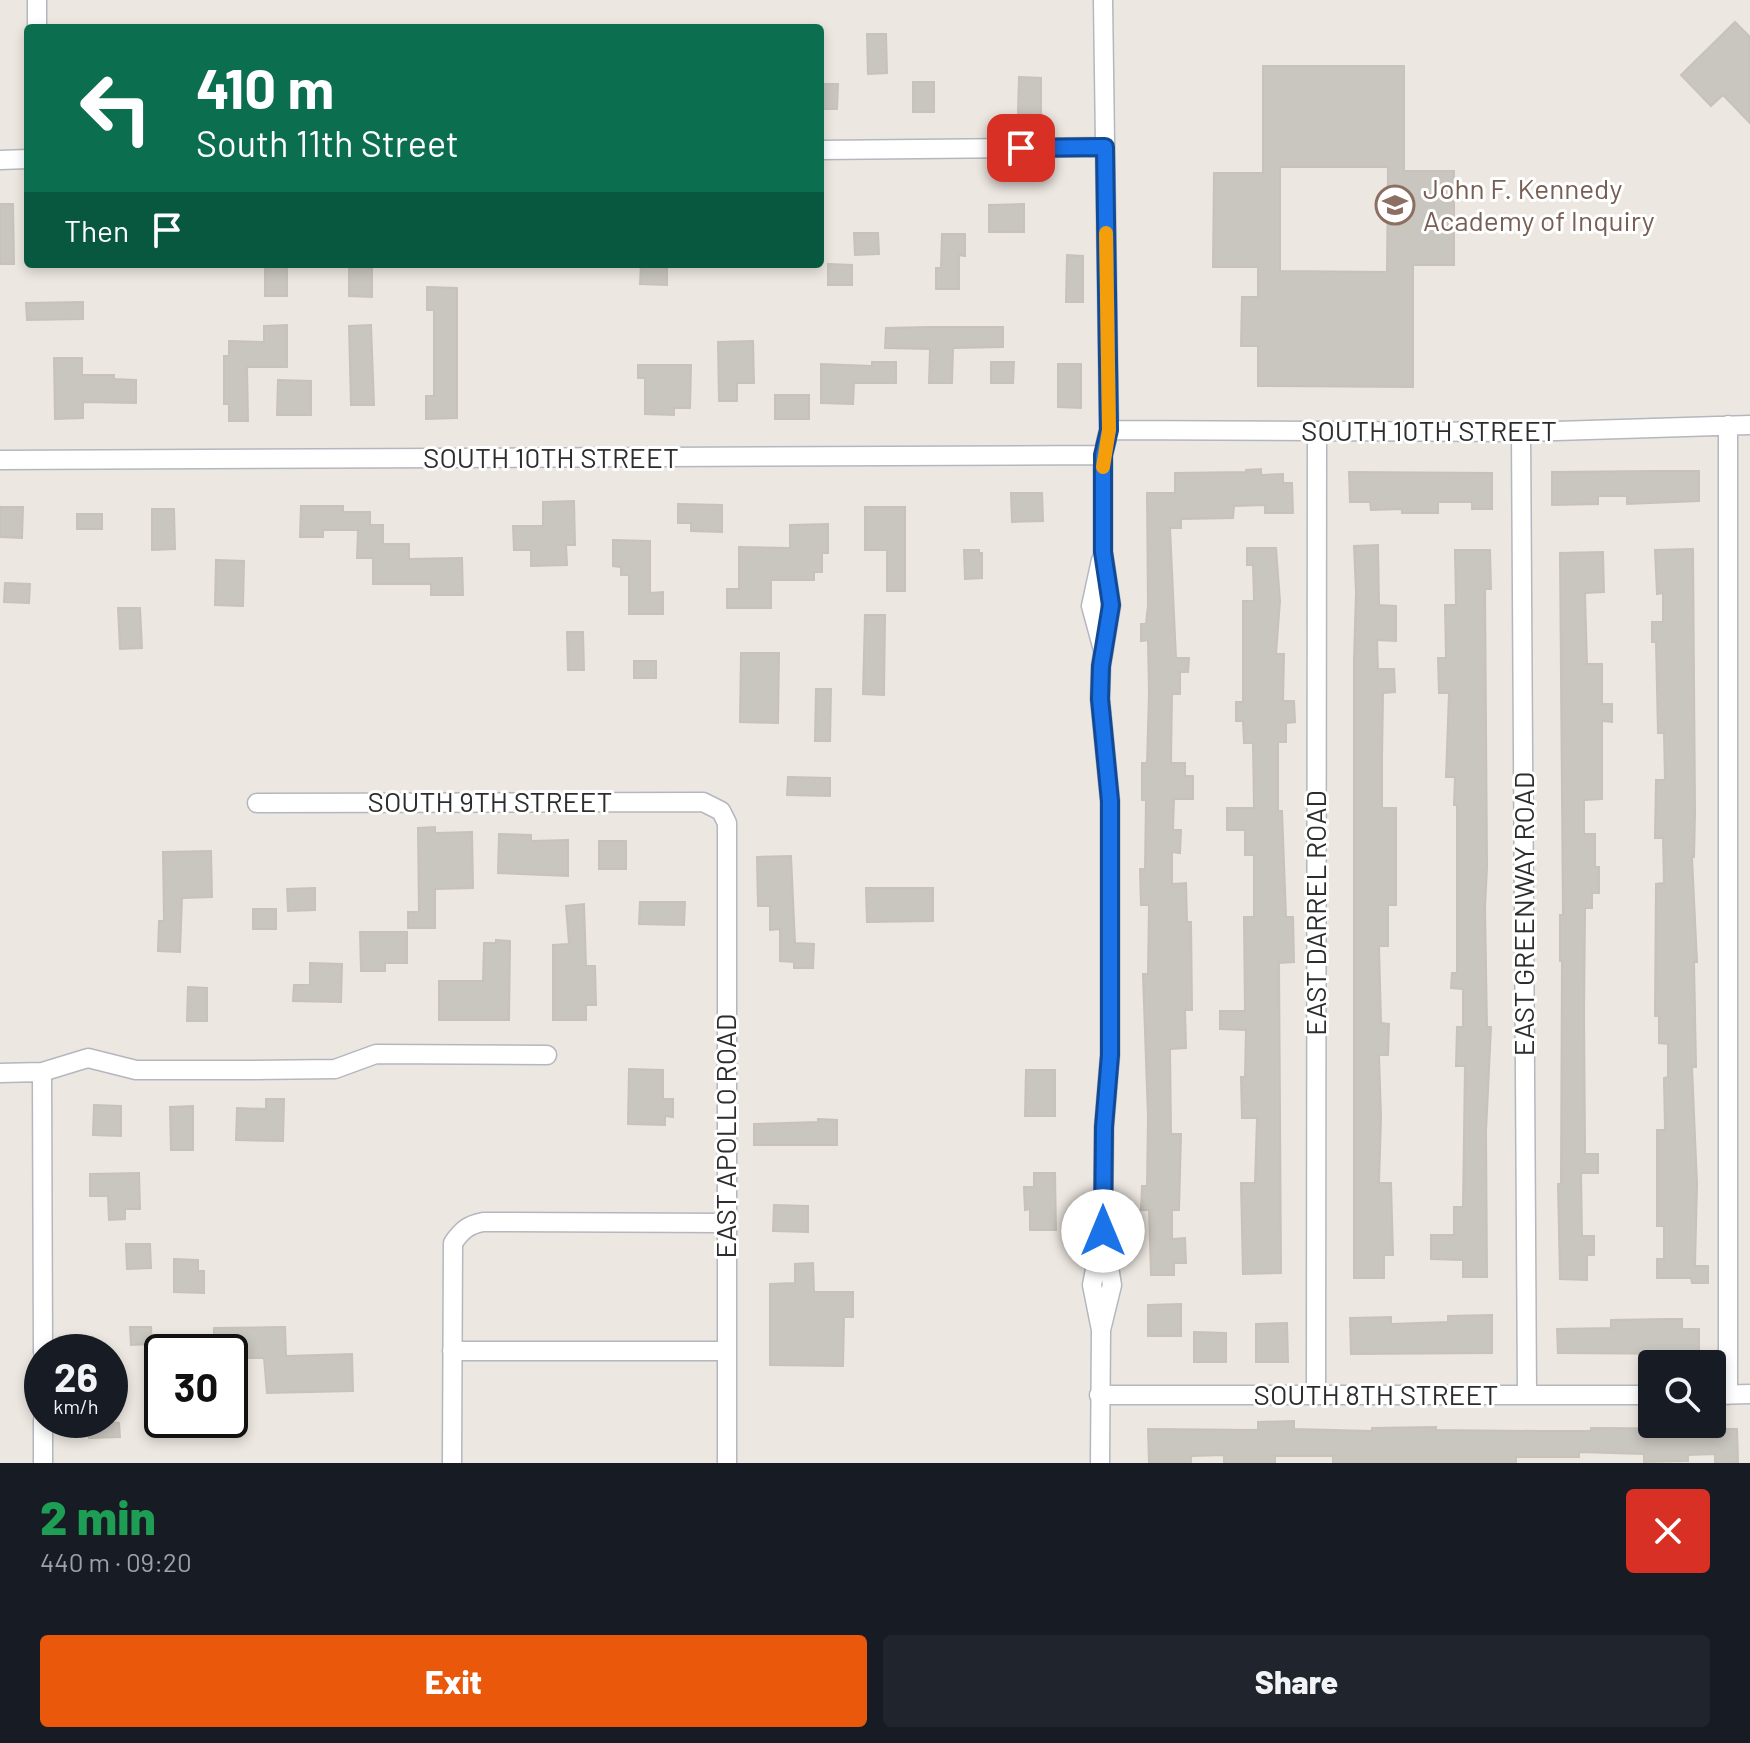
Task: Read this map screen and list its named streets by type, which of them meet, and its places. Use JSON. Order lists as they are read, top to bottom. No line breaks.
{"streets":{"street":["SOUTH 10TH STREET","SOUTH 9TH STREET","EAST DARREL ROAD","EAST GREENWAY ROAD","EAST APOLLO ROAD","SOUTH 8TH STREET"]},"crossings":[["SOUTH 10TH STREET","EAST DARREL ROAD"],["SOUTH 10TH STREET","EAST GREENWAY ROAD"],["SOUTH 9TH STREET","EAST APOLLO ROAD"],["EAST DARREL ROAD","SOUTH 8TH STREET"],["EAST GREENWAY ROAD","SOUTH 8TH STREET"]],"places":{"school or university":["John F. Kennedy Academy of Inquiry"]},"page":{"turn":["410 m","South 11th Street"],"then":"Then","speed":"26 km/h","limit":"30","heading":["2 min","440 m · 09:20"],"buttons":["Exit","Share"]}}
